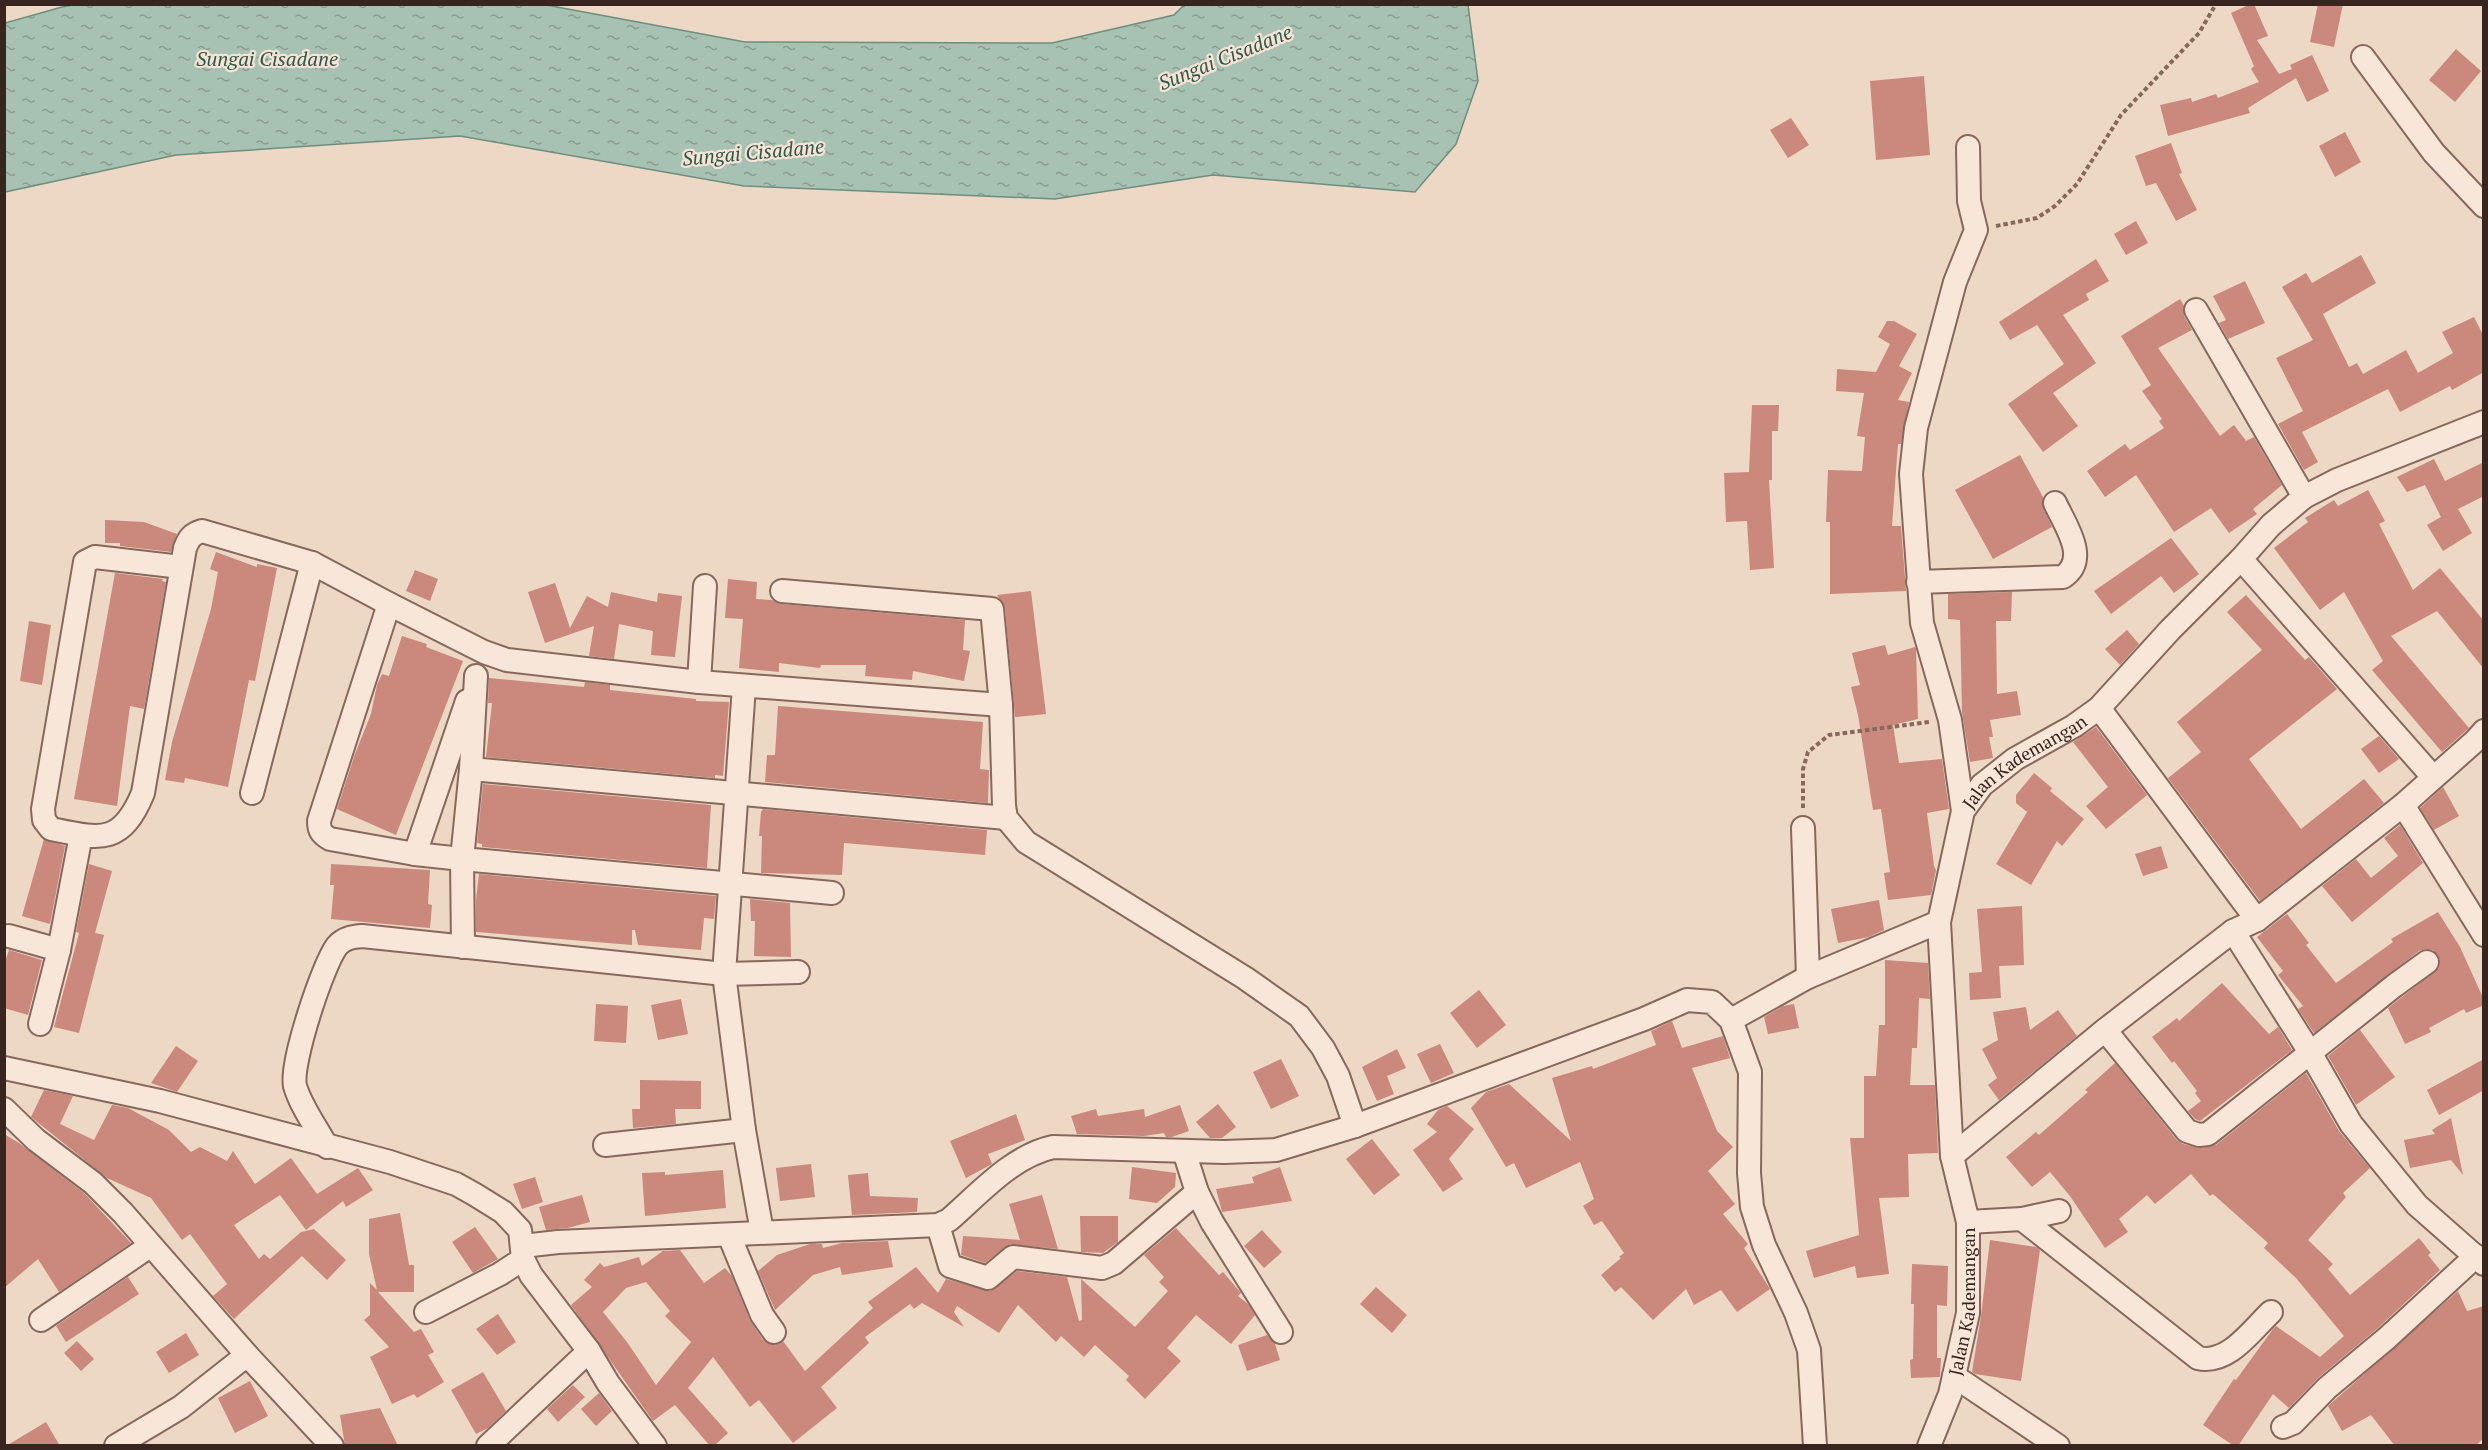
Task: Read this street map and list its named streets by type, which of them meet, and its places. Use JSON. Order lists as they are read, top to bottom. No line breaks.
{"streets":{"street":["Jalan Kademangan"]},"water":["Sungai Cisadane"]}
